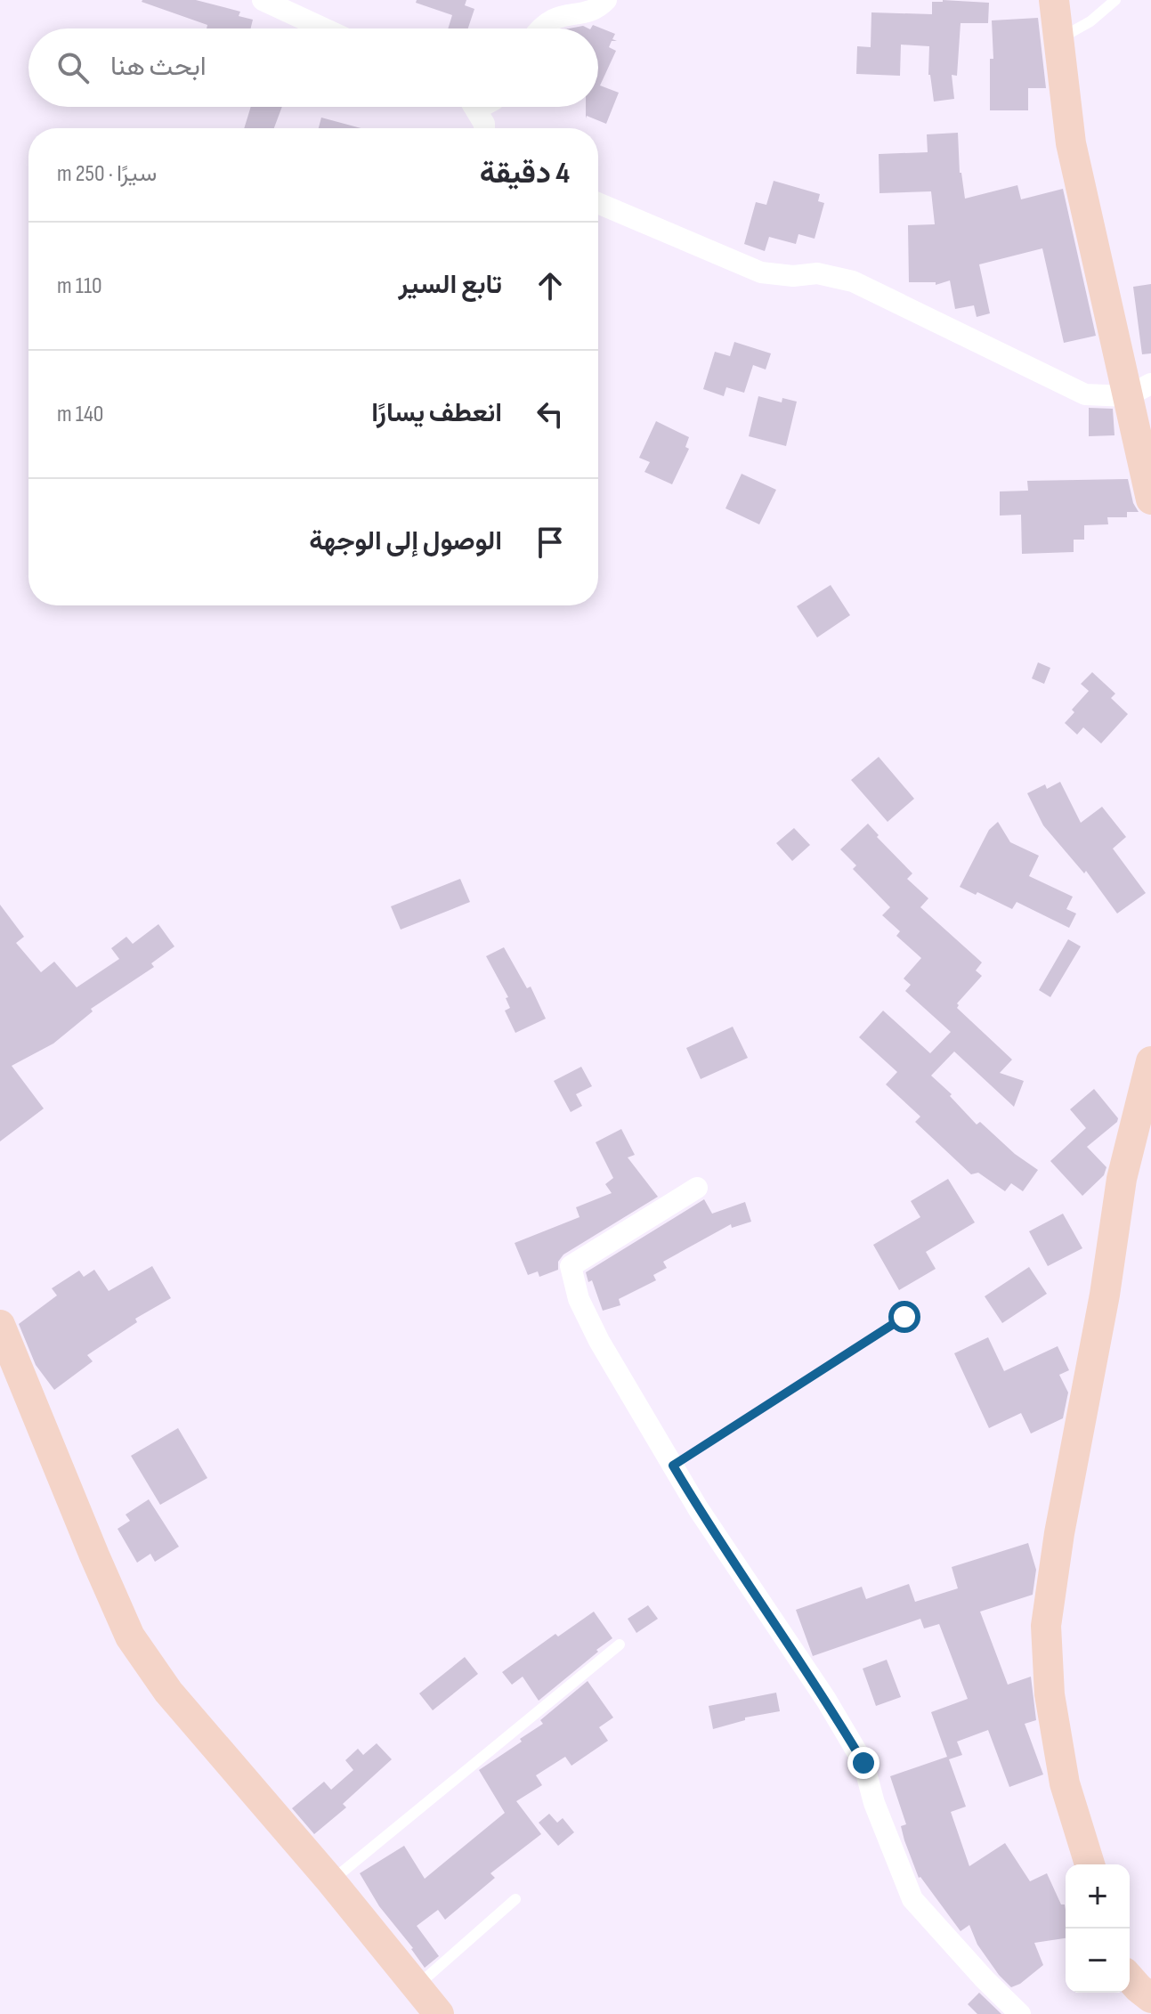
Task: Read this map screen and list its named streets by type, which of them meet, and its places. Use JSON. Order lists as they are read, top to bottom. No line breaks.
{"page":{"search":"ابحث هنا","heading":["4 دقيقة","سيرًا · 250 m"],"list":[["تابع السير","110 m"],["انعطف يسارًا","140 m"],"الوصول إلى الوجهة"],"map_buttons":["+","−"]}}
